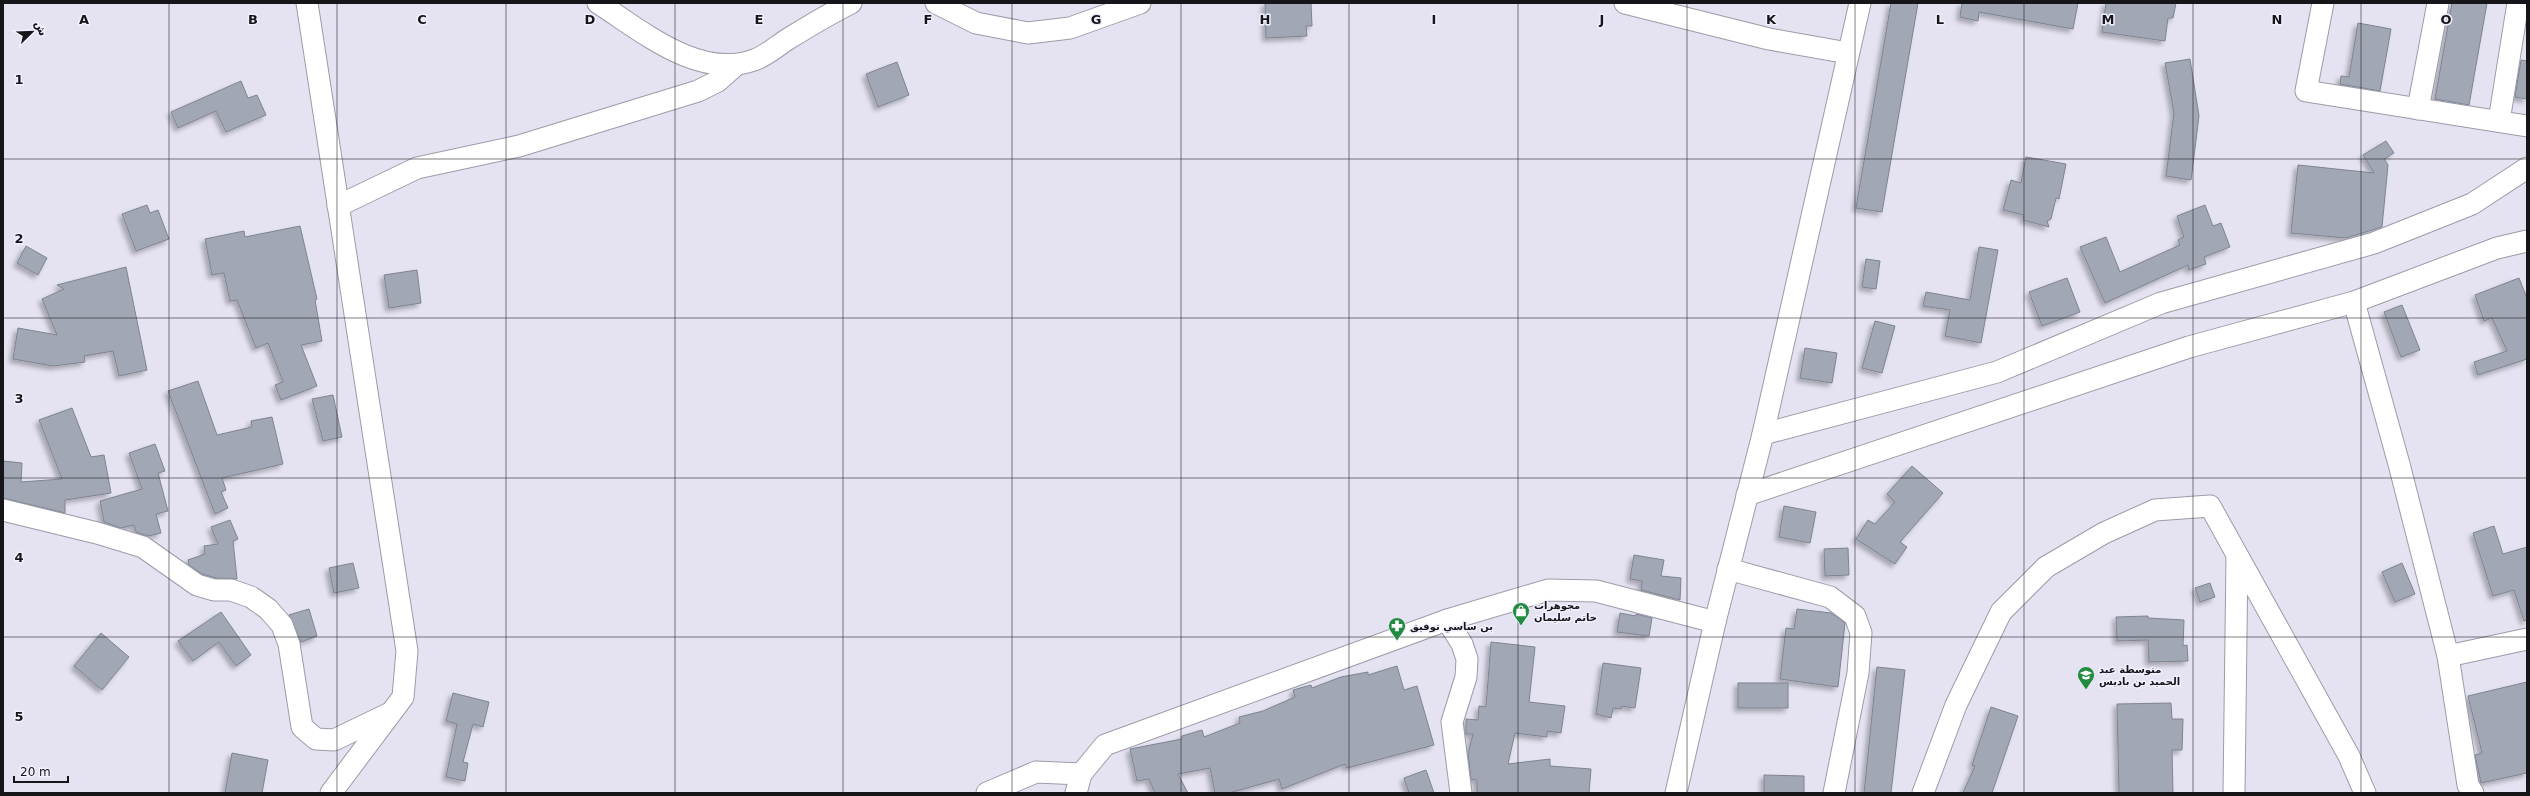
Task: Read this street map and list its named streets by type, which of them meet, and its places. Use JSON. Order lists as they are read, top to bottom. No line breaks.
{"places":{"shop":["مجوهرات خاتم سليمان"],"pharmacy":["بن ساسي توفيق"],"school or university":["متوسطة عبد الحميد بن باديس"]},"scale_bar":"20 m","north":"top right","grid":{"columns":["A","B","C","D","E","F","G","H","I","J","K","L","M","N","O"],"rows":["1","2","3","4","5"]}}
